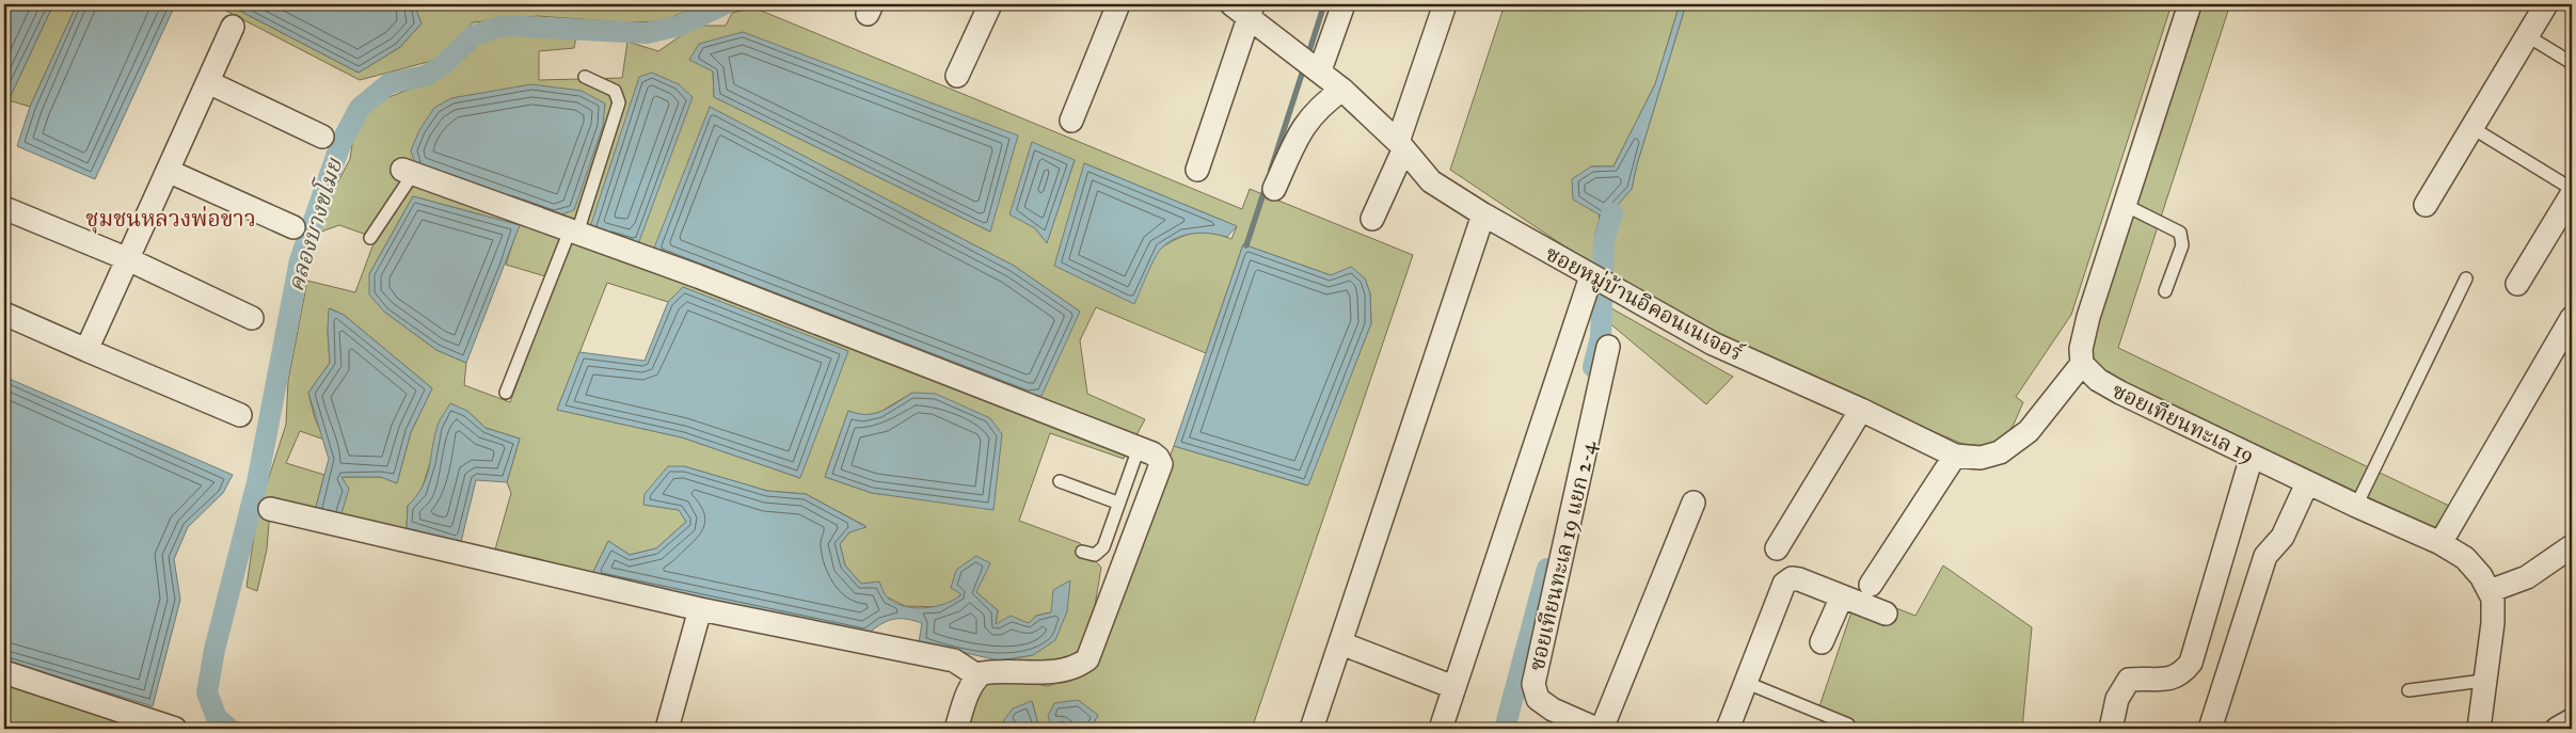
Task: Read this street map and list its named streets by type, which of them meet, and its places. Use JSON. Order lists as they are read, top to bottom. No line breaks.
{"streets":{"street":["ซอยหมู่บ้านอิคอนเนเจอร์","ซอยเทียนทะเล 19","ซอยเทียนทะเล 19 แยก 2-4"]},"crossings":[["ซอยหมู่บ้านอิคอนเนเจอร์","ซอยเทียนทะเล 19"]],"districts":["ชุมชนหลวงพ่อขาว"],"water":["คลองบางขโมย"]}
